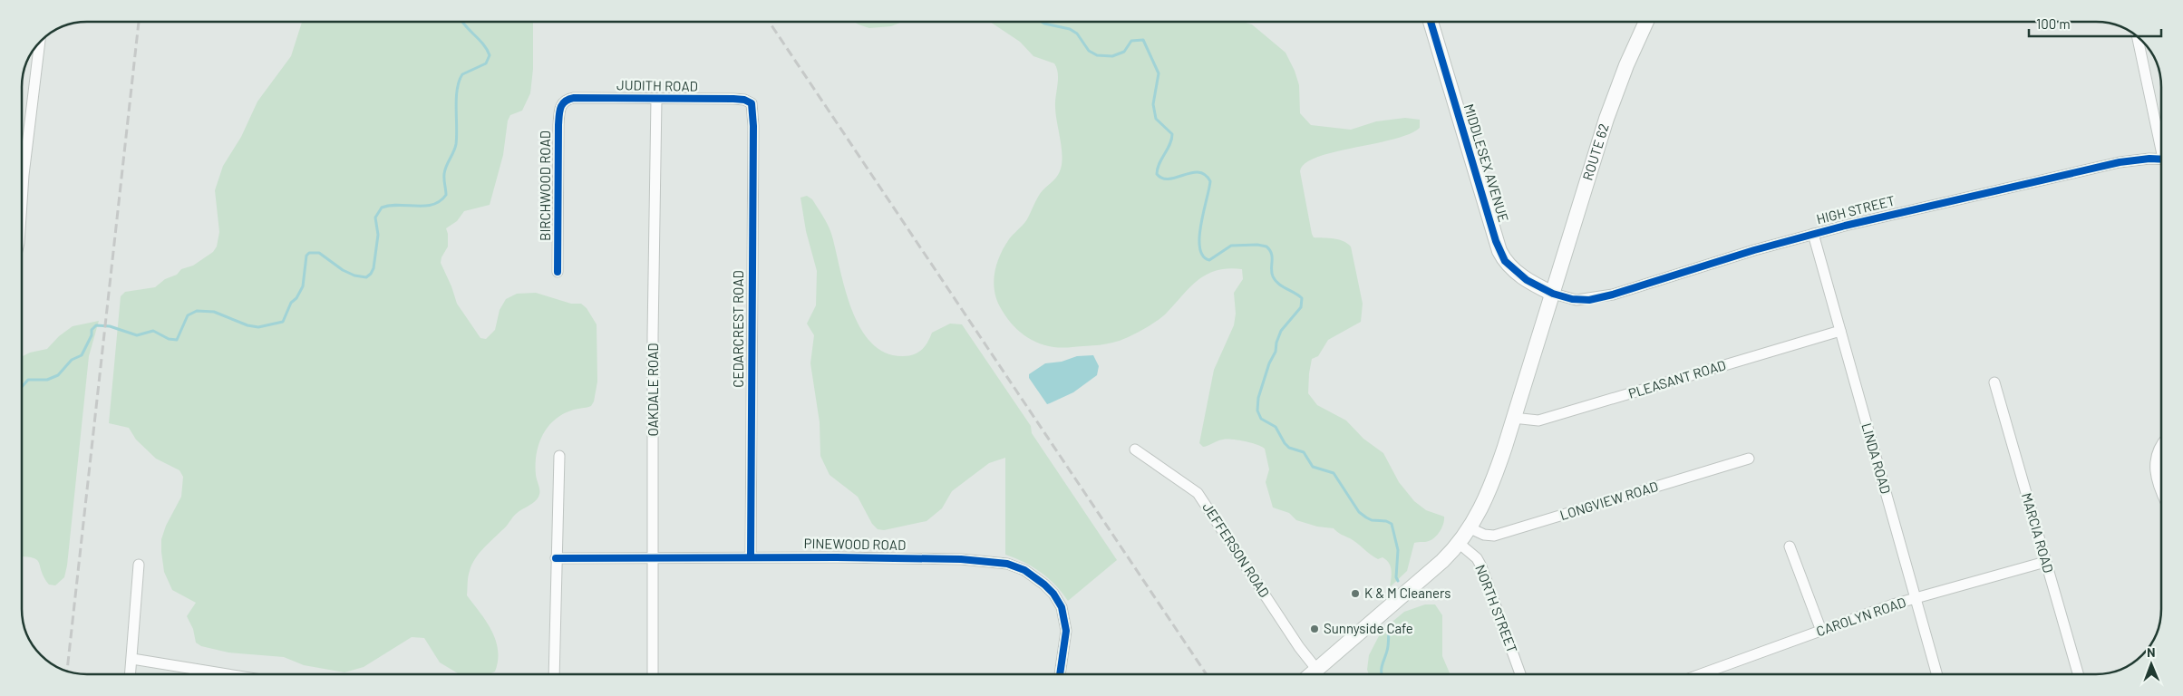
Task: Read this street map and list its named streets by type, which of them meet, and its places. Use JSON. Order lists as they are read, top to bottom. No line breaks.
{"streets":{"main road":["ROUTE 62","MIDDLESEX AVENUE"],"street":["JUDITH ROAD","BIRCHWOOD ROAD","HIGH STREET","CEDARCREST ROAD","PLEASANT ROAD","OAKDALE ROAD","LINDA ROAD","LONGVIEW ROAD","MARCIA ROAD","PINEWOOD ROAD","JEFFERSON ROAD","NORTH STREET","CAROLYN ROAD"]},"crossings":[["JUDITH ROAD","BIRCHWOOD ROAD"],["JUDITH ROAD","CEDARCREST ROAD"],["JUDITH ROAD","OAKDALE ROAD"],["ROUTE 62","MIDDLESEX AVENUE"],["ROUTE 62","HIGH STREET"],["MIDDLESEX AVENUE","HIGH STREET"],["HIGH STREET","LINDA ROAD"],["CEDARCREST ROAD","PINEWOOD ROAD"],["PLEASANT ROAD","LINDA ROAD"],["OAKDALE ROAD","PINEWOOD ROAD"],["LINDA ROAD","CAROLYN ROAD"],["MARCIA ROAD","CAROLYN ROAD"]],"places":["K & M Cleaners","Sunnyside Cafe"],"scale_bar":"100 m","north":"top"}
